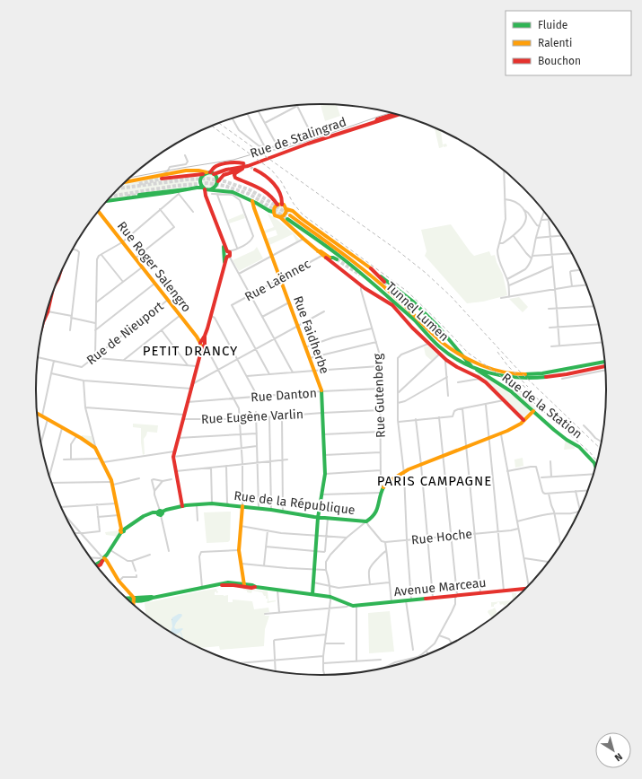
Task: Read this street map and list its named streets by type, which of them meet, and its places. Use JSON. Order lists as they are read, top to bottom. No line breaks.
{"streets":{"main road":["Rue de Stalingrad","Rue Roger Salengro","Tunnel Lumen","Rue Faidherbe","Rue de la Station","Rue de la République","Avenue Marceau"],"street":["Rue Laënnec","Rue de Nieuport","Rue Danton","Rue Gutenberg","Rue Eugène Varlin","Rue Hoche"]},"crossings":[["Rue Roger Salengro","Rue de Nieuport"],["Rue Laënnec","Rue Faidherbe"],["Tunnel Lumen","Rue de la Station"],["Rue Faidherbe","Rue Danton"],["Rue Faidherbe","Rue Eugène Varlin"],["Rue Faidherbe","Rue de la République"],["Rue Danton","Rue Gutenberg"],["Rue Gutenberg","Rue Eugène Varlin"],["Rue Gutenberg","Rue de la République"],["Rue de la Station","Rue de la République"]],"districts":["PETIT DRANCY","PARIS CAMPAGNE"],"legend":["Fluide","Ralenti","Bouchon"],"north":"bottom right"}
